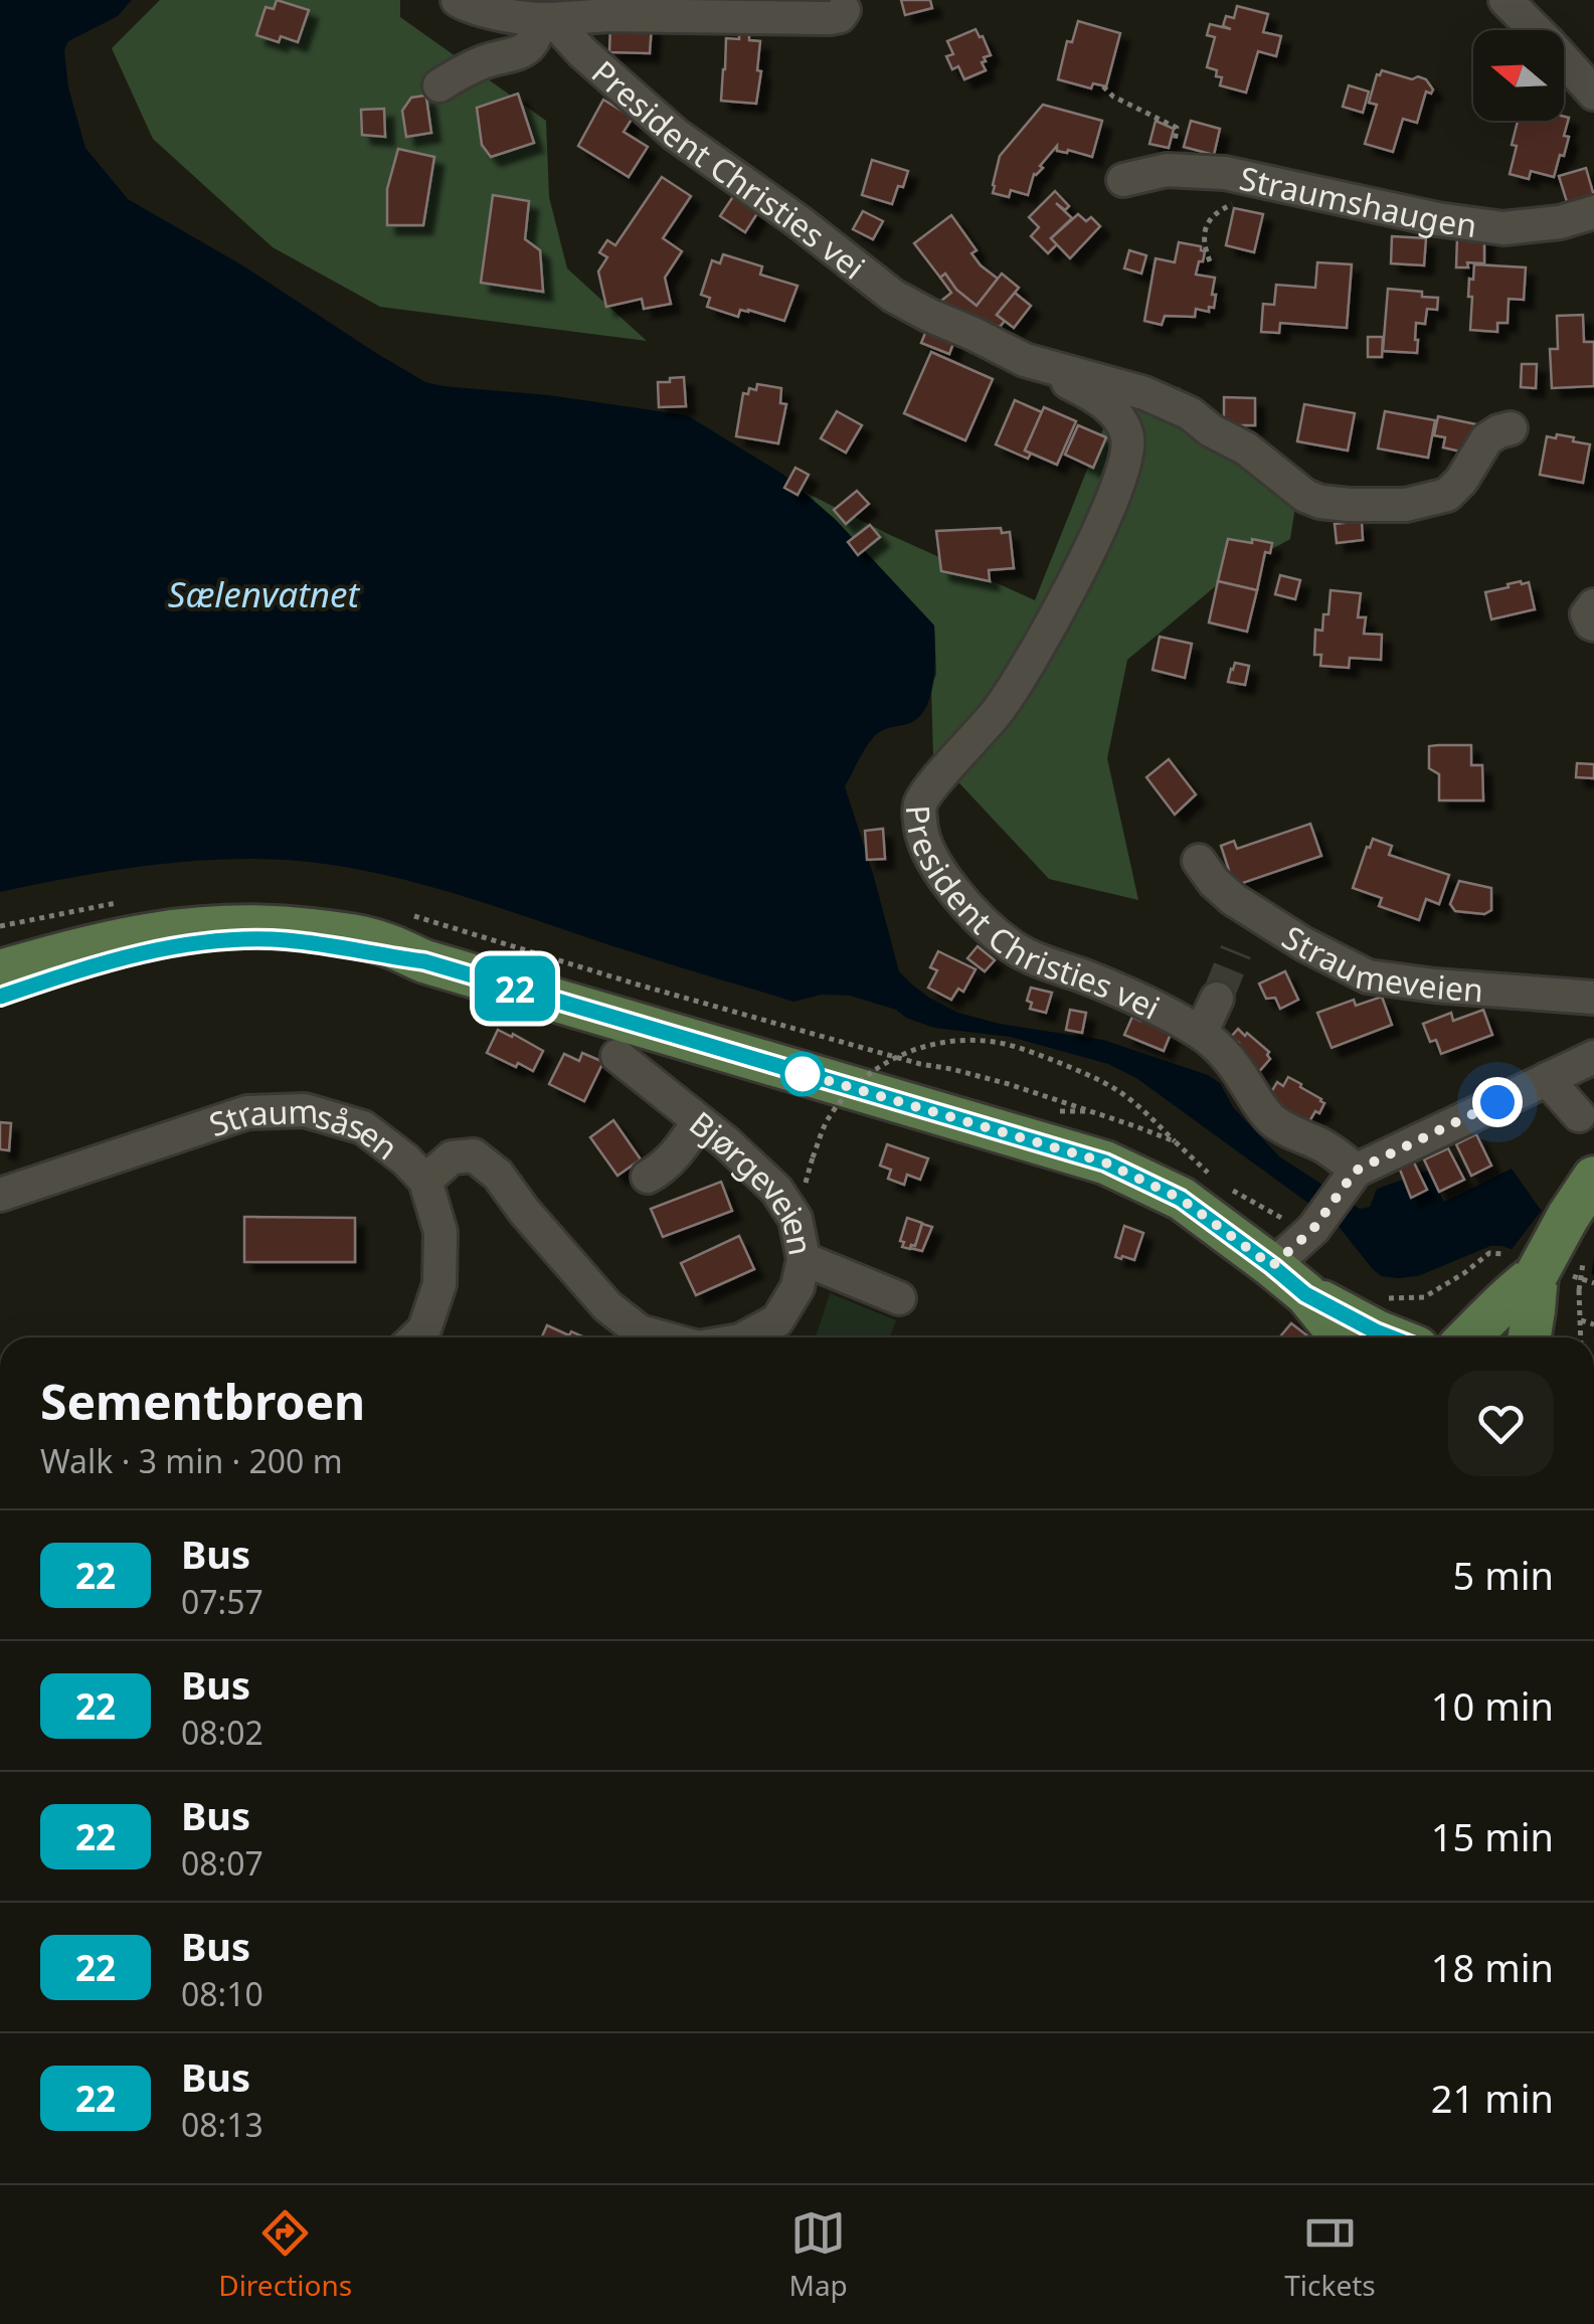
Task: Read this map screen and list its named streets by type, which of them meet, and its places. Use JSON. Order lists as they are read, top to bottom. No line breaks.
{"streets":{"street":["President Christies vei","Straumshaugen","Straumeveien","Straumsåsen","Bjørgeveien"]},"crossings":[["Straumsåsen","Bjørgeveien"]],"water":["Sælenvatnet"],"lines":["bus line 22"],"north":"left","page":{"on_map":"22","heading":["Sementbroen","Walk · 3 min · 200 m"],"list":[{"mark":"22","name":"Bus","note":"07:57","value":"5 min"},{"mark":"22","name":"Bus","note":"08:02","value":"10 min"},{"mark":"22","name":"Bus","note":"08:07","value":"15 min"},{"mark":"22","name":"Bus","note":"08:10","value":"18 min"},{"mark":"22","name":"Bus","note":"08:13","value":"21 min"}],"tabs":["Directions","Map","Tickets"]}}
